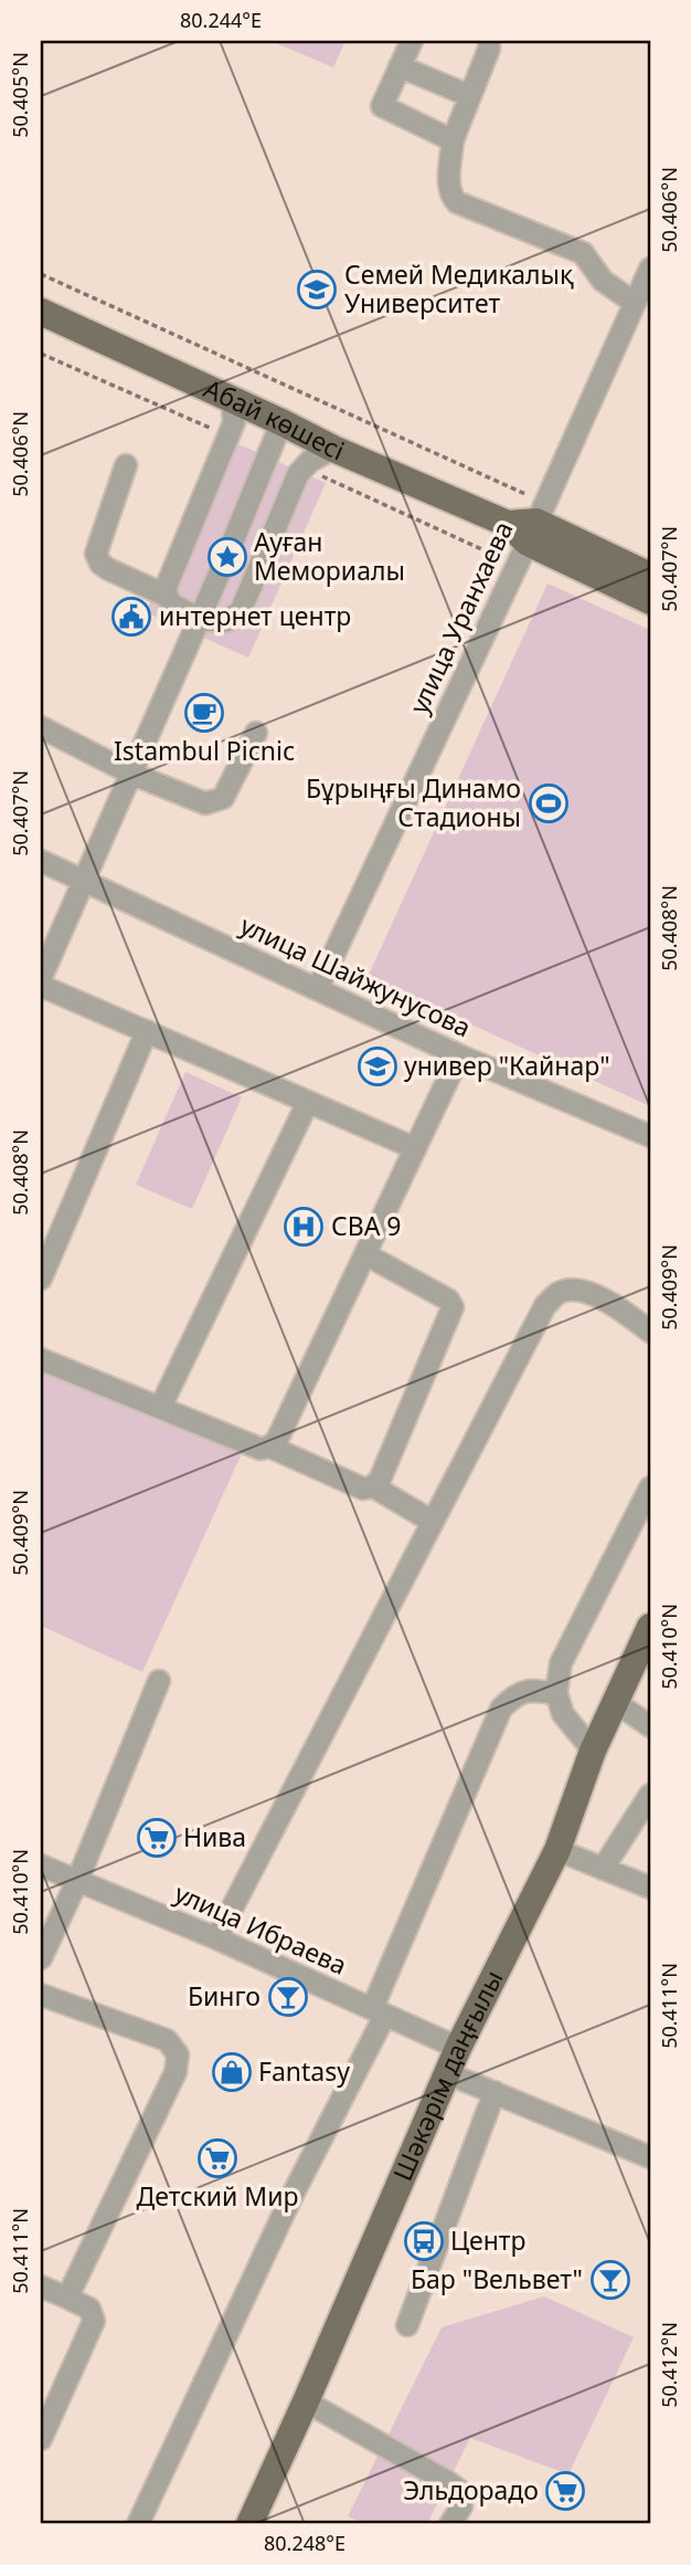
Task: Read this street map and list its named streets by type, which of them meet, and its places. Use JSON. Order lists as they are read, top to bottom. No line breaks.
{"streets":{"main road":["Абай көшесі","Шәкәрім даңғылы"],"street":["улица Уранхаева","улица Шайжунусова","улица Ибраева"]},"crossings":[["Абай көшесі","улица Уранхаева"],["улица Уранхаева","улица Шайжунусова"],["улица Ибраева","Шәкәрім даңғылы"]],"places":{"school or university":["Семей Медикалық Университет","универ \"Кайнар\""],"place":["Ауған Мемориалы"],"public building":["интернет центр"],"cafe":["Istambul Picnic"],"sports":["Бұрыңғы Динамо Стадионы"],"hospital":["СВА 9"],"supermarket":["Нива","Детский Мир","Эльдорадо"],"bar":["Бинго","Бар \"Вельвет\""],"shop":["Fantasy"],"bus stop":["Центр"]},"coordinates":["80.244°E","50.405°N","50.406°N","50.407°N","50.408°N","50.409°N","50.410°N","50.411°N","50.412°N","80.248°E"]}
